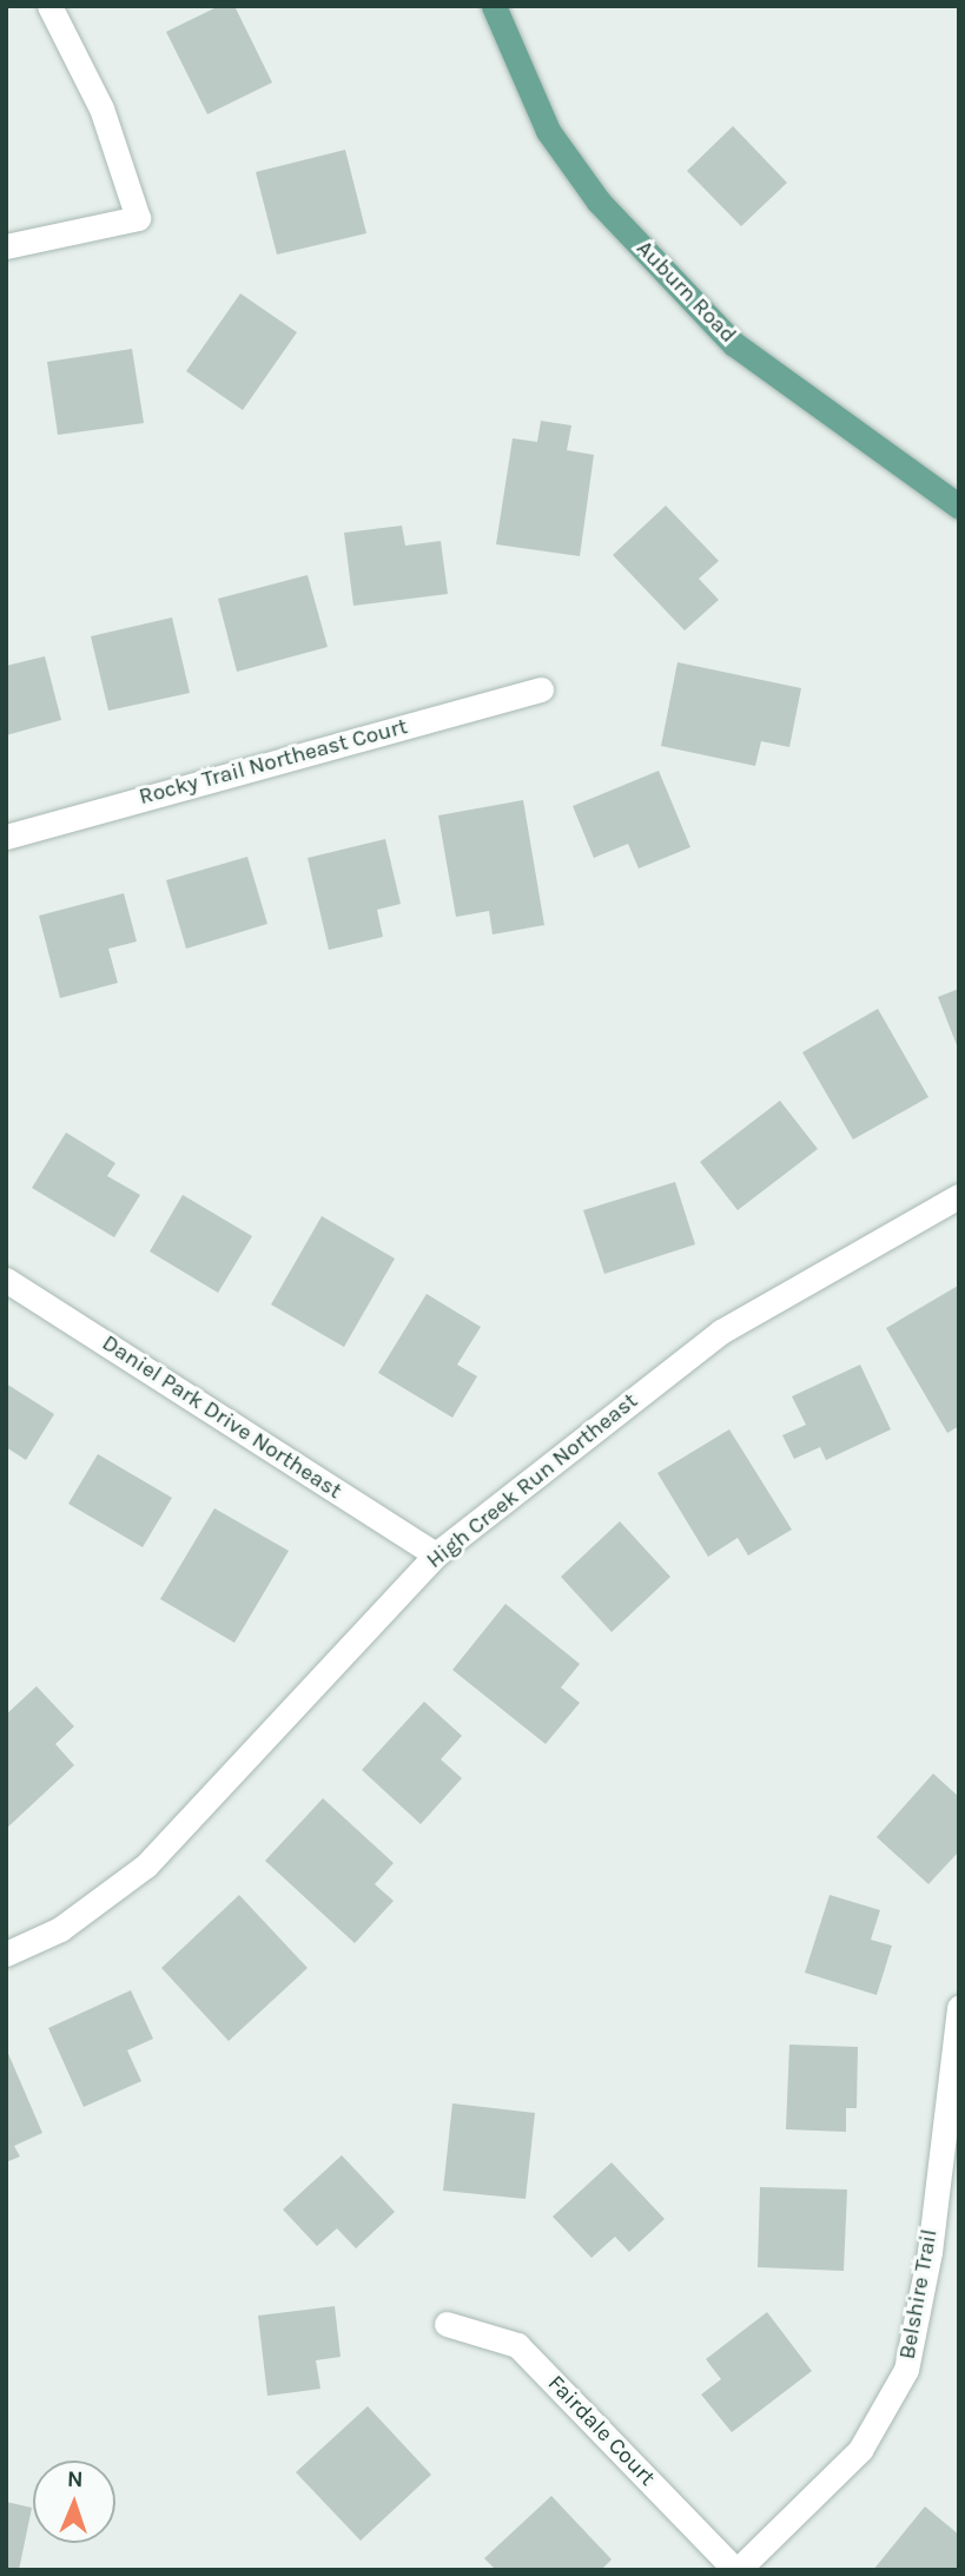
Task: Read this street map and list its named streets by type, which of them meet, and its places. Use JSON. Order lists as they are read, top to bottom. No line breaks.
{"streets":{"main road":["Auburn Road"],"street":["Rocky Trail Northeast Court","Daniel Park Drive Northeast","High Creek Run Northeast","Belshire Trail","Fairdale Court"]},"crossings":[["Daniel Park Drive Northeast","High Creek Run Northeast"],["Belshire Trail","Fairdale Court"]],"north":"top"}
